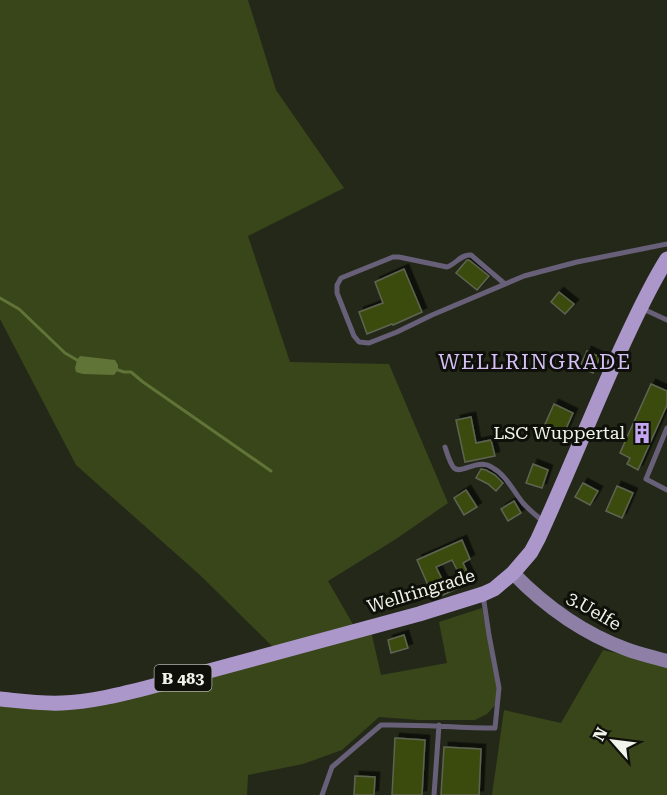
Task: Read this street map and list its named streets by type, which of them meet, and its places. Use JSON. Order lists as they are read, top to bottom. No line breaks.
{"streets":{"main road":["Wellringrade","B 483"],"street":["3.Uelfe"]},"crossings":[["Wellringrade","3.Uelfe"],["Wellringrade","B 483"]],"districts":["WELLRINGRADE"],"places":{"building":["LSC Wuppertal"]},"north":"top left"}
